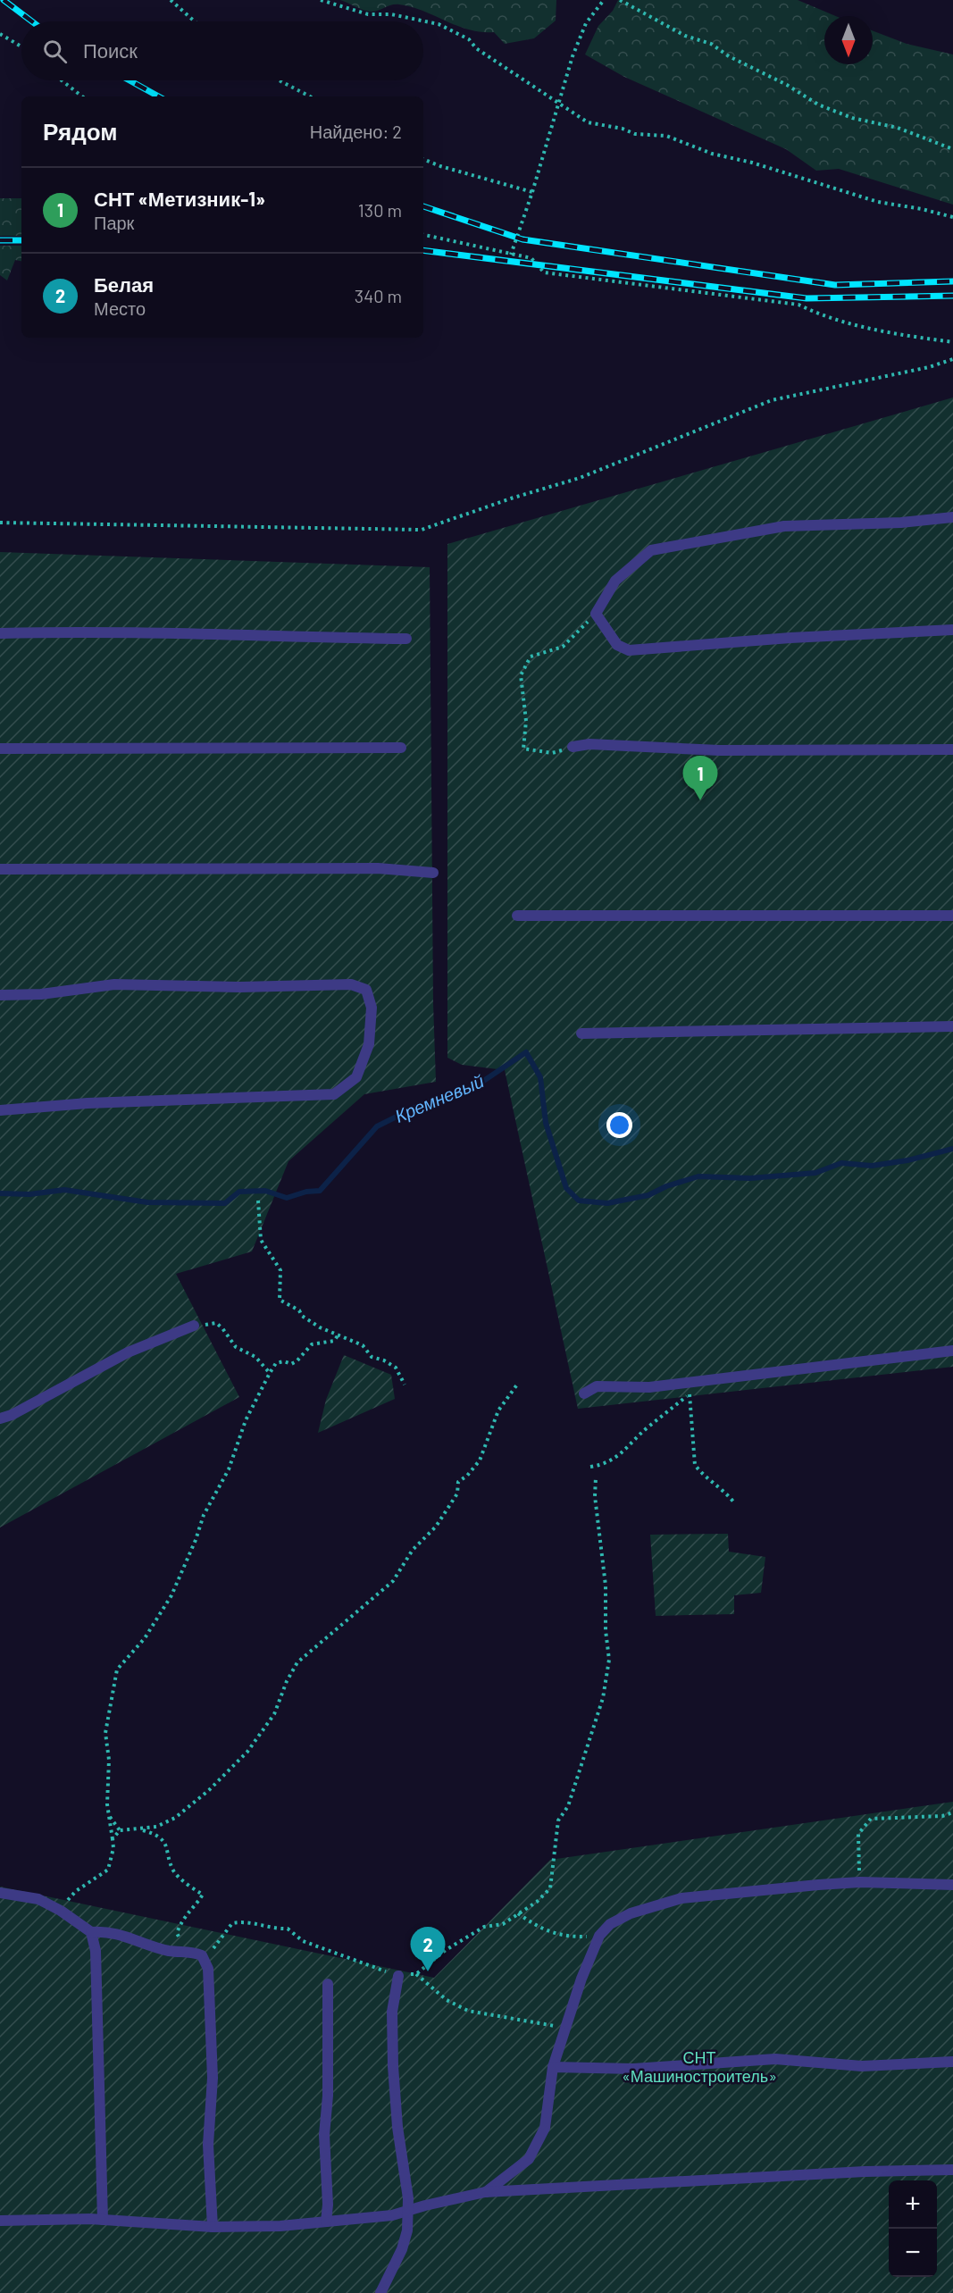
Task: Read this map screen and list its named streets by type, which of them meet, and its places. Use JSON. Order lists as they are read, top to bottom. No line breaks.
{"water":["Кремневый"],"parks":["СНТ «Машиностроитель»"],"north":"bottom","page":{"search":"Поиск","heading":["Рядом","Найдено: 2"],"list":[{"mark":"1","name":"СНТ «Метизник-1»","note":"Парк","value":"130 m"},{"mark":"2","name":"Белая","note":"Место","value":"340 m"}],"pins":["1","2"],"map_buttons":["+","−"]}}
